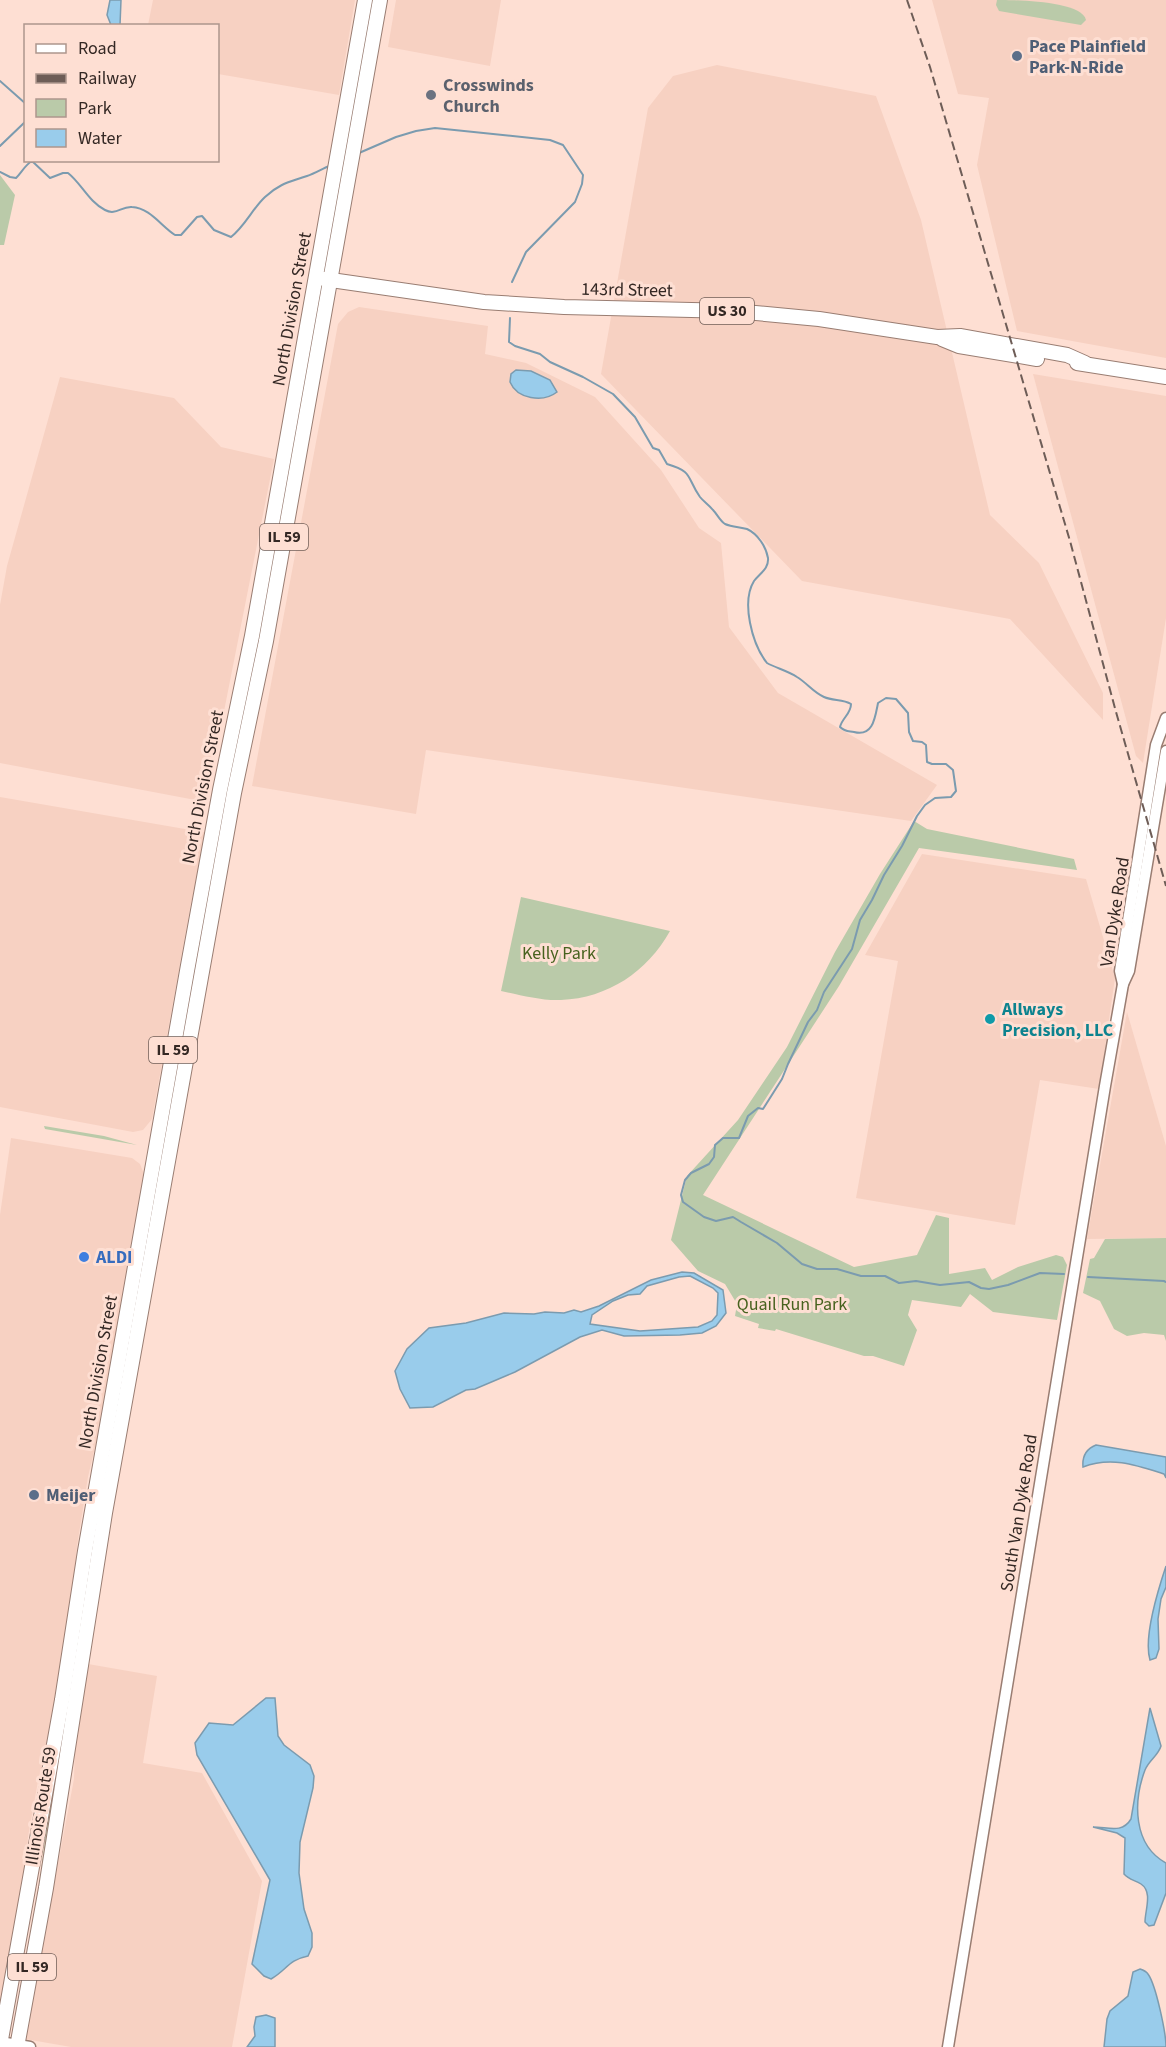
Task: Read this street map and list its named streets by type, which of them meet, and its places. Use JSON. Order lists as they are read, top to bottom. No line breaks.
{"streets":{"main road":["143rd Street","North Division Street","US 30","IL 59","Illinois Route 59"],"street":["Van Dyke Road","South Van Dyke Road"]},"crossings":[["143rd Street","North Division Street"],["North Division Street","Illinois Route 59"],["Van Dyke Road","South Van Dyke Road"]],"parks":["Kelly Park","Quail Run Park"],"places":["Pace Plainfield Park-N-Ride","Crosswinds Church","Allways Precision, LLC","ALDI","Meijer"],"legend":["Road","Railway","Park","Water"]}
